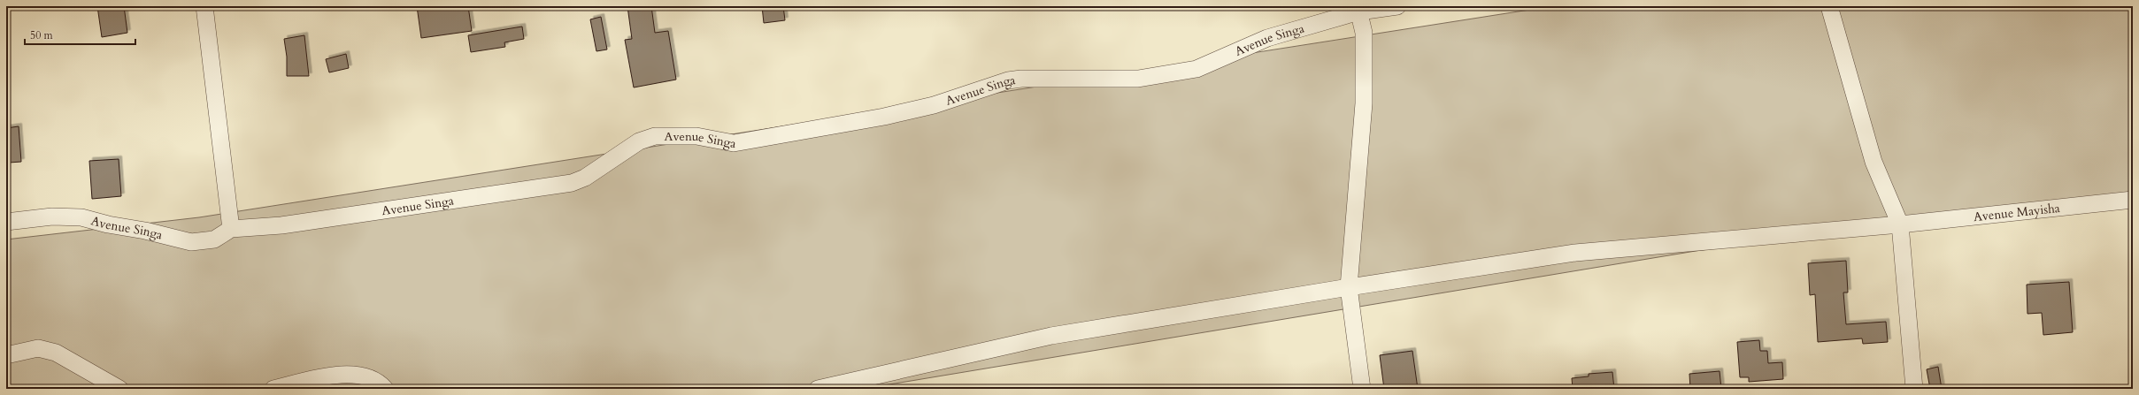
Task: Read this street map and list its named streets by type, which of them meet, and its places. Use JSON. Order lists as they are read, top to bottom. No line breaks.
{"streets":{"street":["Avenue Singa","Avenue Mayisha"]},"scale_bar":"50 m"}
